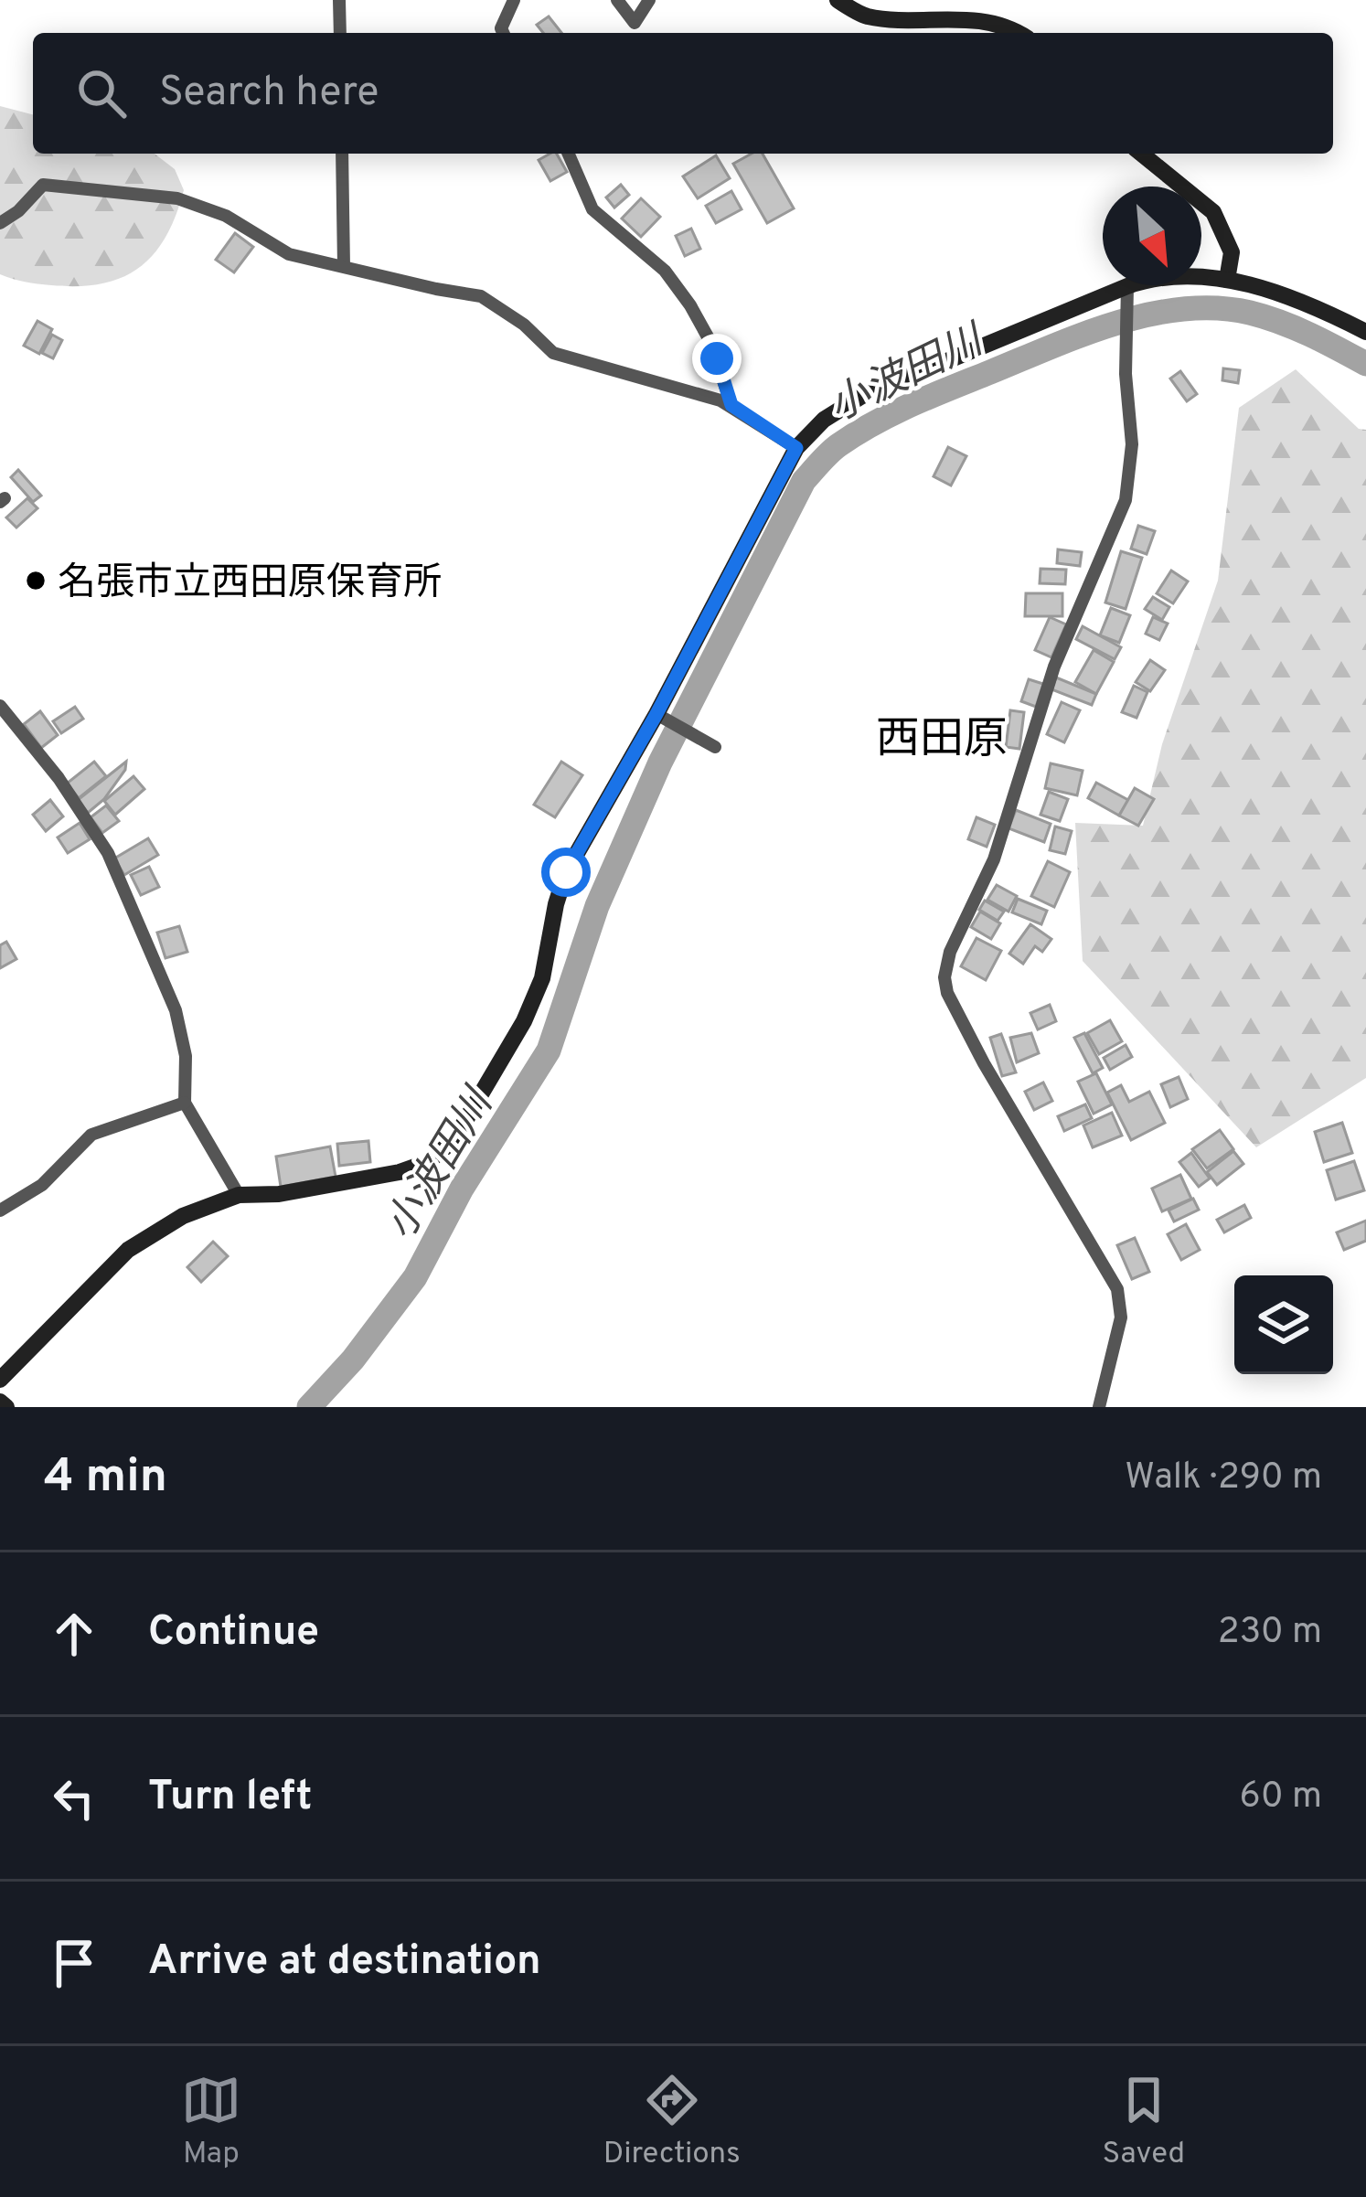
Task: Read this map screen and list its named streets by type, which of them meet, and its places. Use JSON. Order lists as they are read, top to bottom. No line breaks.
{"districts":["西田原"],"water":["小波田川"],"places":["名張市立西田原保育所"],"north":"bottom right","page":{"search":"Search here","heading":["4 min","Walk · 290 m"],"list":[["Continue","230 m"],["Turn left","60 m"],"Arrive at destination"],"nav":["Map","Directions","Saved"]}}
